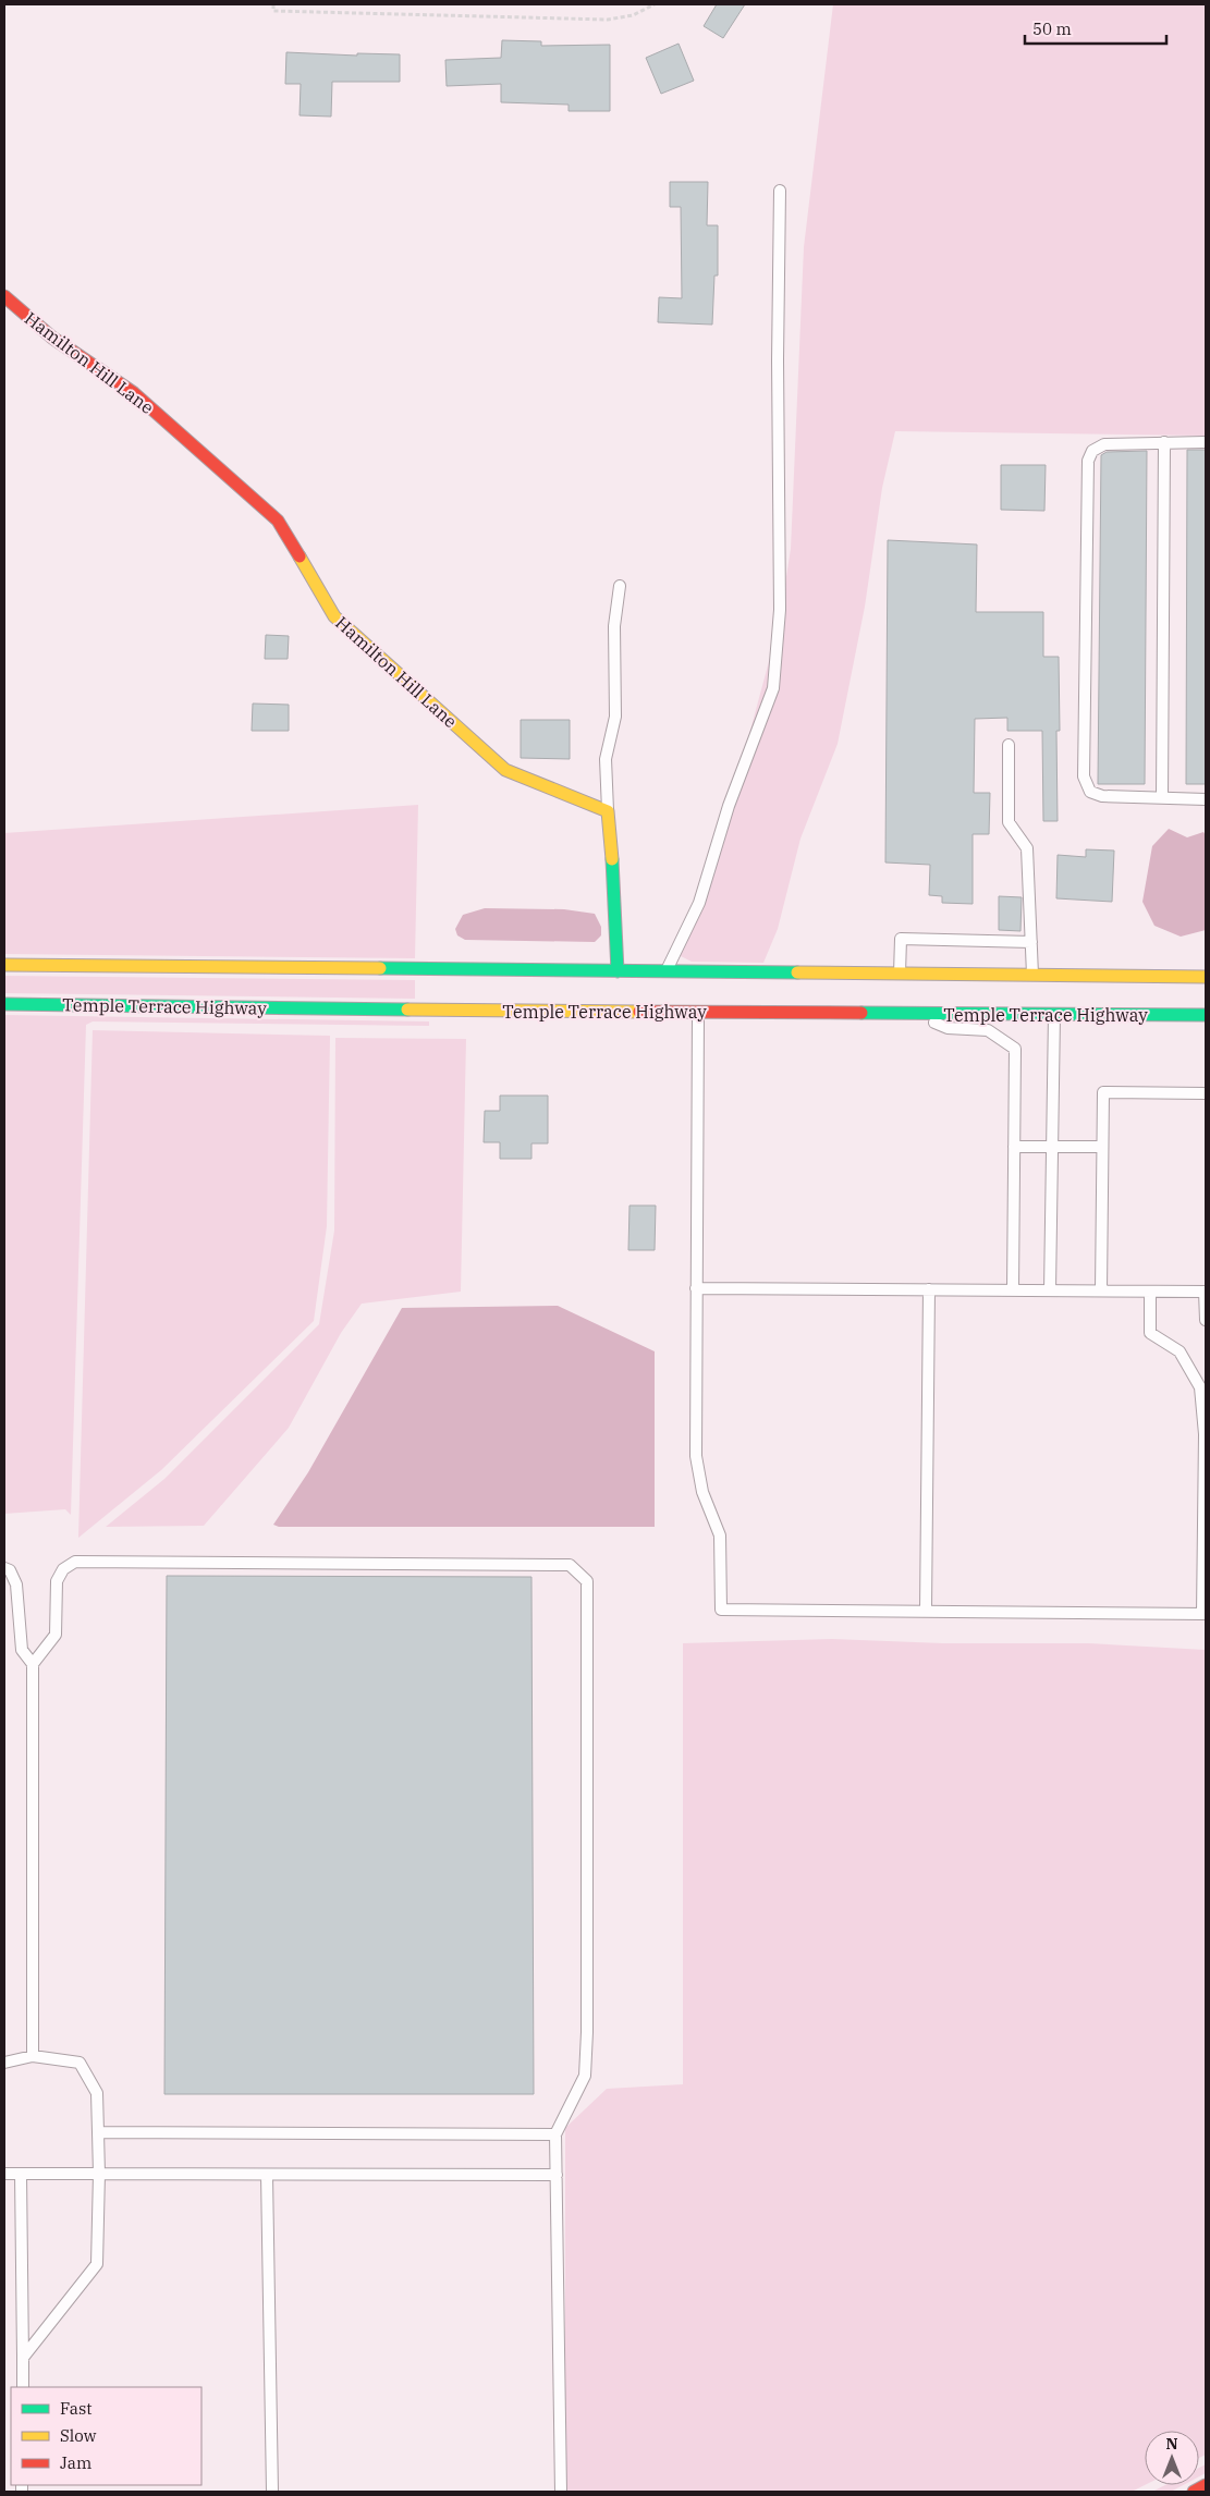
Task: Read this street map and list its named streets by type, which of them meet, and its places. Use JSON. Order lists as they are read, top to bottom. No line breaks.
{"streets":{"main road":["Hamilton Hill Lane","Temple Terrace Highway"]},"legend":["Fast","Slow","Jam"],"scale_bar":"50 m","north":"top"}
